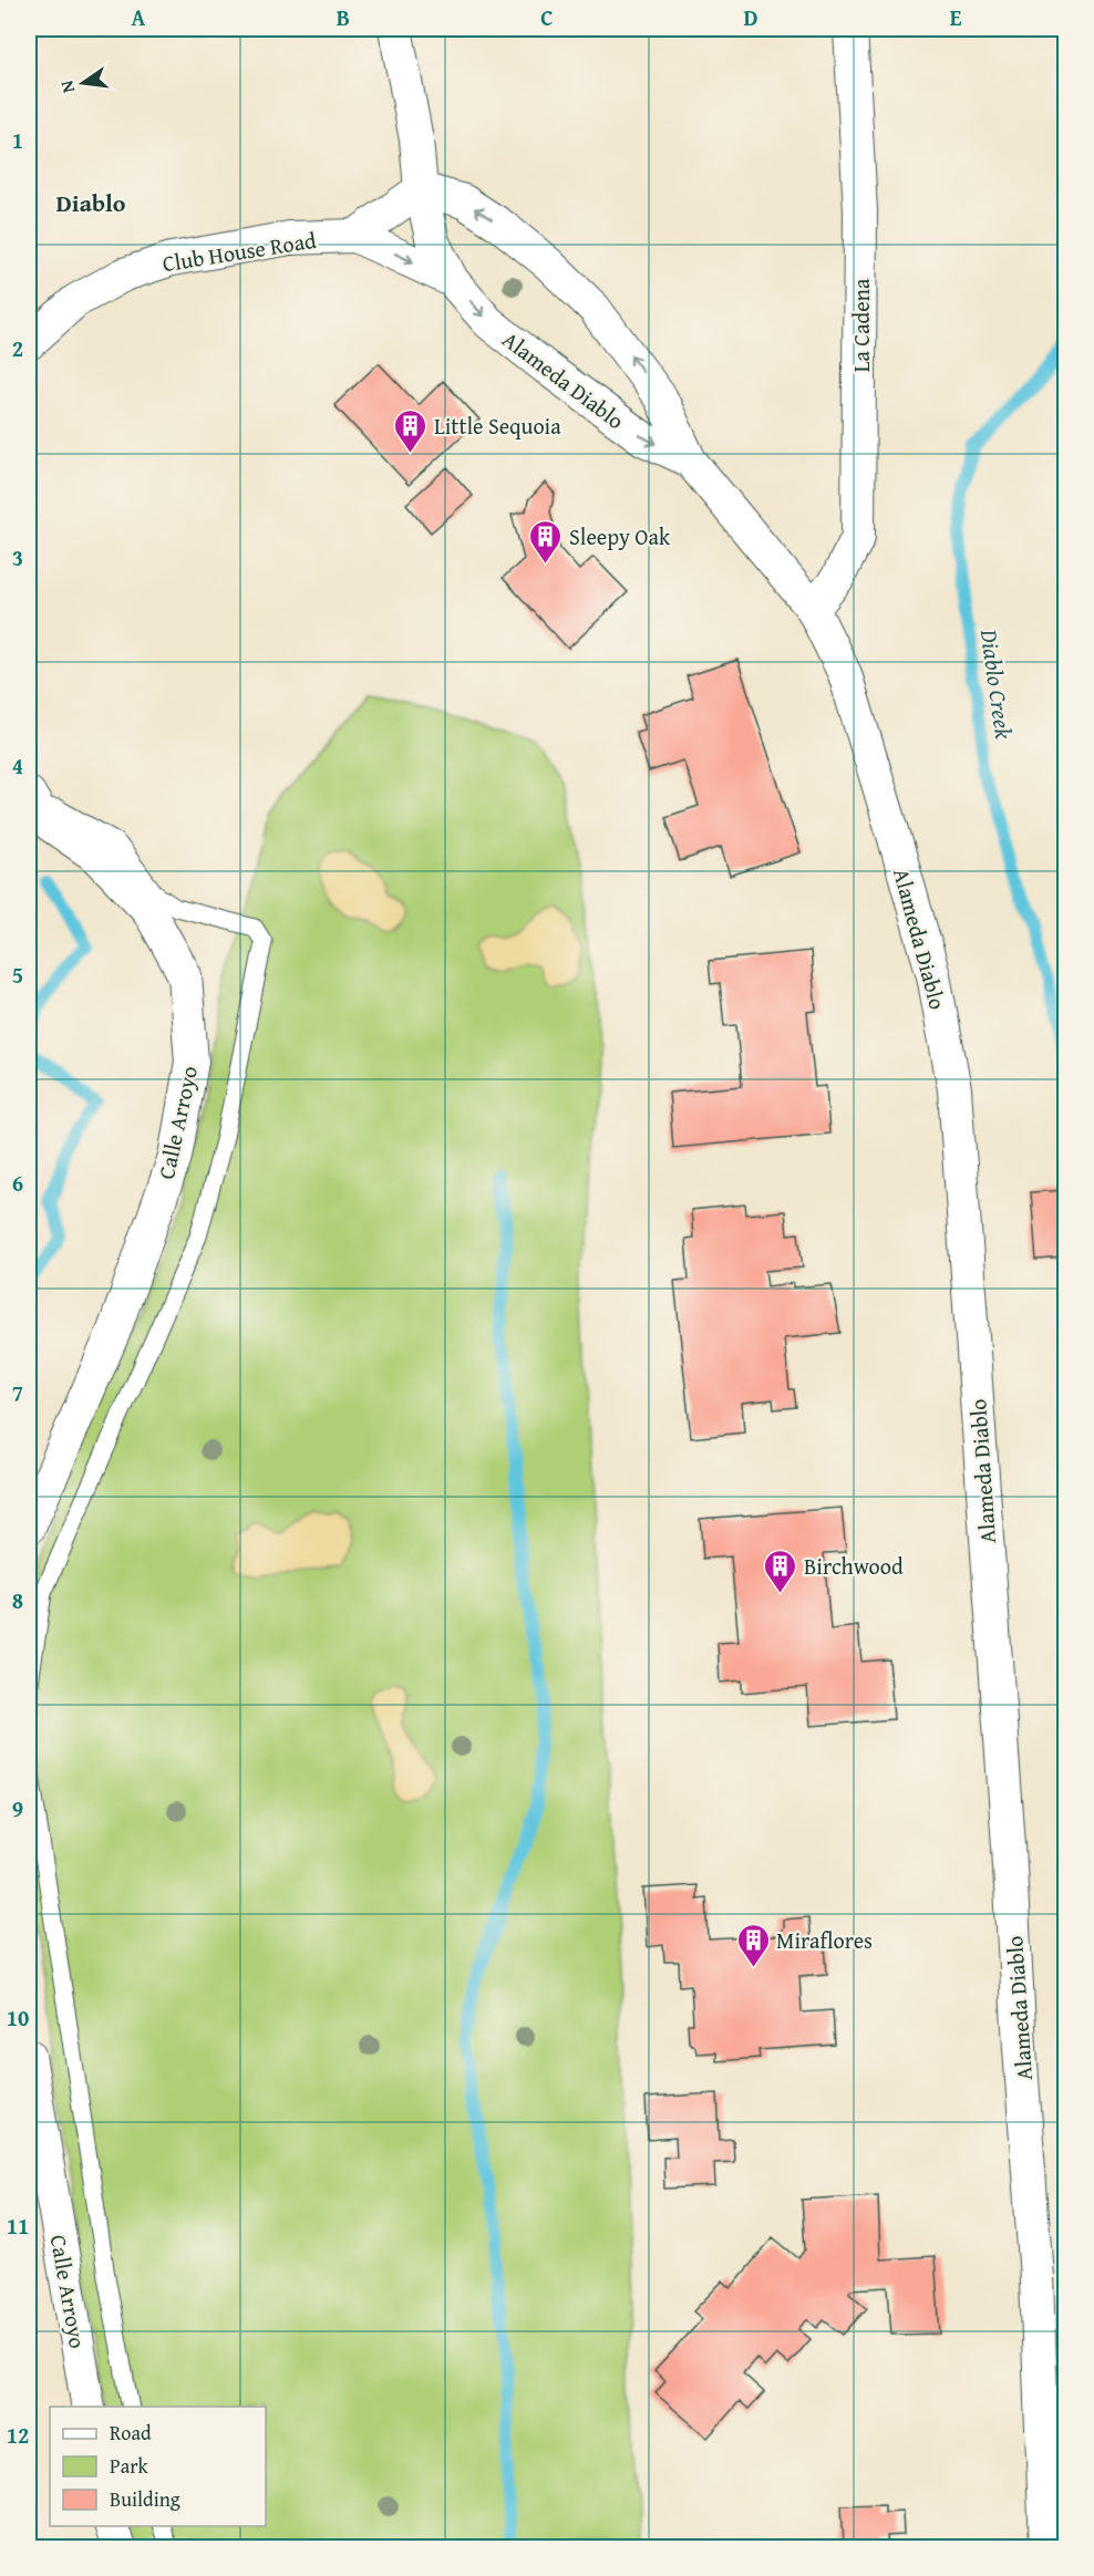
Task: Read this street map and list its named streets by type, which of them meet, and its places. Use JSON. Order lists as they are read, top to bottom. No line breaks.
{"streets":{"street":["Club House Road","La Cadena","Alameda Diablo","Calle Arroyo"]},"crossings":[["Club House Road","Alameda Diablo"],["La Cadena","Alameda Diablo"]],"districts":["Diablo"],"water":["Diablo Creek"],"places":{"building":["Little Sequoia","Sleepy Oak","Birchwood","Miraflores"]},"legend":["Road","Park","Building"],"north":"left","grid":{"columns":["A","B","C","D","E"],"rows":["1","2","3","4","5","6","7","8","9","10","11","12"]}}
